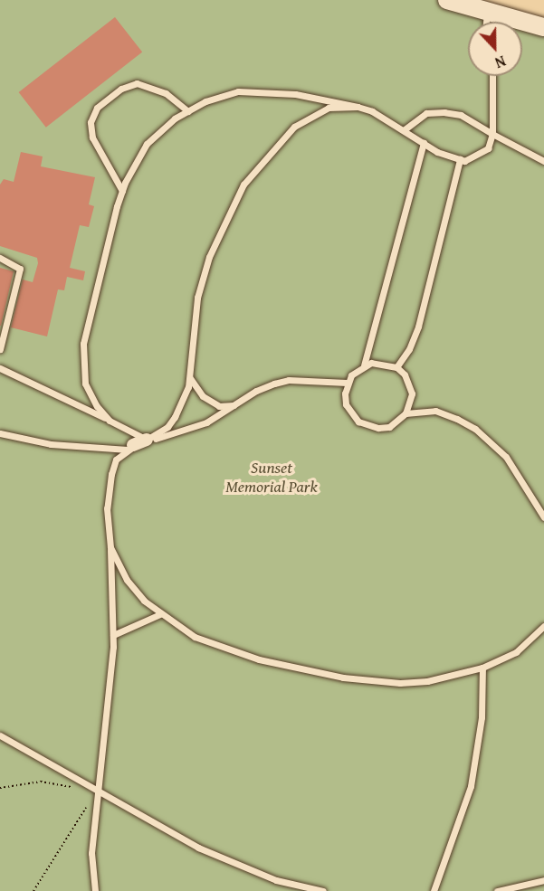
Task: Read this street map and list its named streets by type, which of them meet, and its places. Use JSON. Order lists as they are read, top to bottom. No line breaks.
{"parks":["Sunset Memorial Park"],"north":"bottom"}
